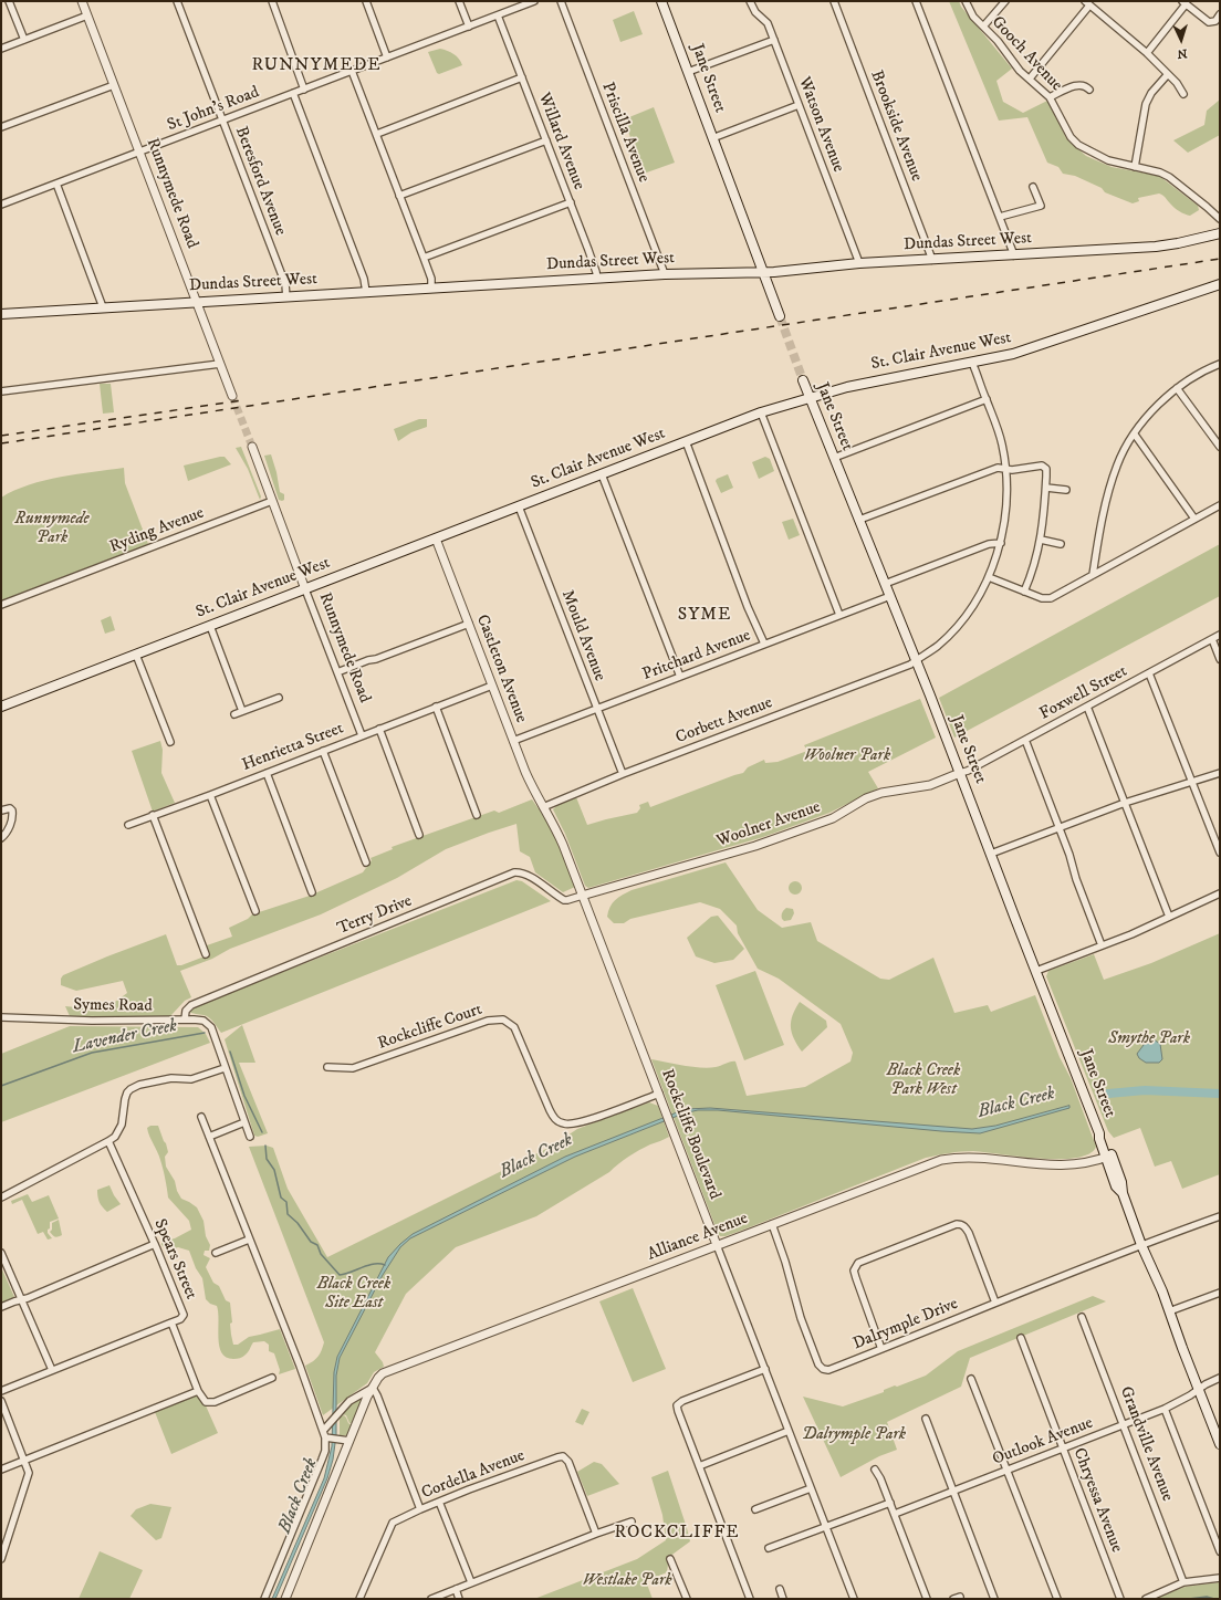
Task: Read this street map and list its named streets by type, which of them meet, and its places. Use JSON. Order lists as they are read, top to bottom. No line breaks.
{"streets":{"main road":["Jane Street","Dundas Street West","St. Clair Avenue West"],"street":["Gooch Avenue","St John's Road","Watson Avenue","Brookside Avenue","Priscilla Avenue","Willard Avenue","Beresford Avenue","Runnymede Road","Ryding Avenue","Mould Avenue","Pritchard Avenue","Castleton Avenue","Foxwell Street","Corbett Avenue","Henrietta Street","Woolner Avenue","Terry Drive","Symes Road","Rockcliffe Court","Rockcliffe Boulevard","Alliance Avenue","Spears Street","Dalrymple Drive","Outlook Avenue","Grandville Avenue","Cordella Avenue","Chryessa Avenue"]},"crossings":[["Jane Street","Dundas Street West"],["Jane Street","St. Clair Avenue West"],["Jane Street","Pritchard Avenue"],["Jane Street","Foxwell Street"],["Jane Street","Corbett Avenue"],["Jane Street","Woolner Avenue"],["Jane Street","Alliance Avenue"],["Jane Street","Dalrymple Drive"],["Jane Street","Outlook Avenue"],["St John's Road","Willard Avenue"],["St John's Road","Beresford Avenue"],["St John's Road","Runnymede Road"],["Watson Avenue","Dundas Street West"],["Brookside Avenue","Dundas Street West"],["Priscilla Avenue","Dundas Street West"],["Willard Avenue","Dundas Street West"],["Beresford Avenue","Dundas Street West"],["Runnymede Road","Dundas Street West"],["Runnymede Road","St. Clair Avenue West"],["Runnymede Road","Ryding Avenue"],["Runnymede Road","Henrietta Street"],["St. Clair Avenue West","Mould Avenue"],["St. Clair Avenue West","Castleton Avenue"],["St. Clair Avenue West","Corbett Avenue"],["Mould Avenue","Pritchard Avenue"],["Mould Avenue","Corbett Avenue"],["Pritchard Avenue","Castleton Avenue"],["Castleton Avenue","Corbett Avenue"],["Castleton Avenue","Henrietta Street"],["Castleton Avenue","Rockcliffe Boulevard"],["Foxwell Street","Woolner Avenue"],["Corbett Avenue","Rockcliffe Boulevard"],["Woolner Avenue","Terry Drive"],["Woolner Avenue","Rockcliffe Boulevard"],["Terry Drive","Symes Road"],["Terry Drive","Rockcliffe Boulevard"],["Rockcliffe Court","Rockcliffe Boulevard"],["Rockcliffe Boulevard","Alliance Avenue"],["Alliance Avenue","Dalrymple Drive"],["Outlook Avenue","Grandville Avenue"],["Outlook Avenue","Chryessa Avenue"]],"districts":["RUNNYMEDE","SYME","ROCKCLIFFE"],"water":["Lavender Creek","Black Creek"],"parks":["Runnymede Park","Woolner Park","Smythe Park","Black Creek Park West","Black Creek Site East","Dalrymple Park","Westlake Park"],"north":"bottom"}
